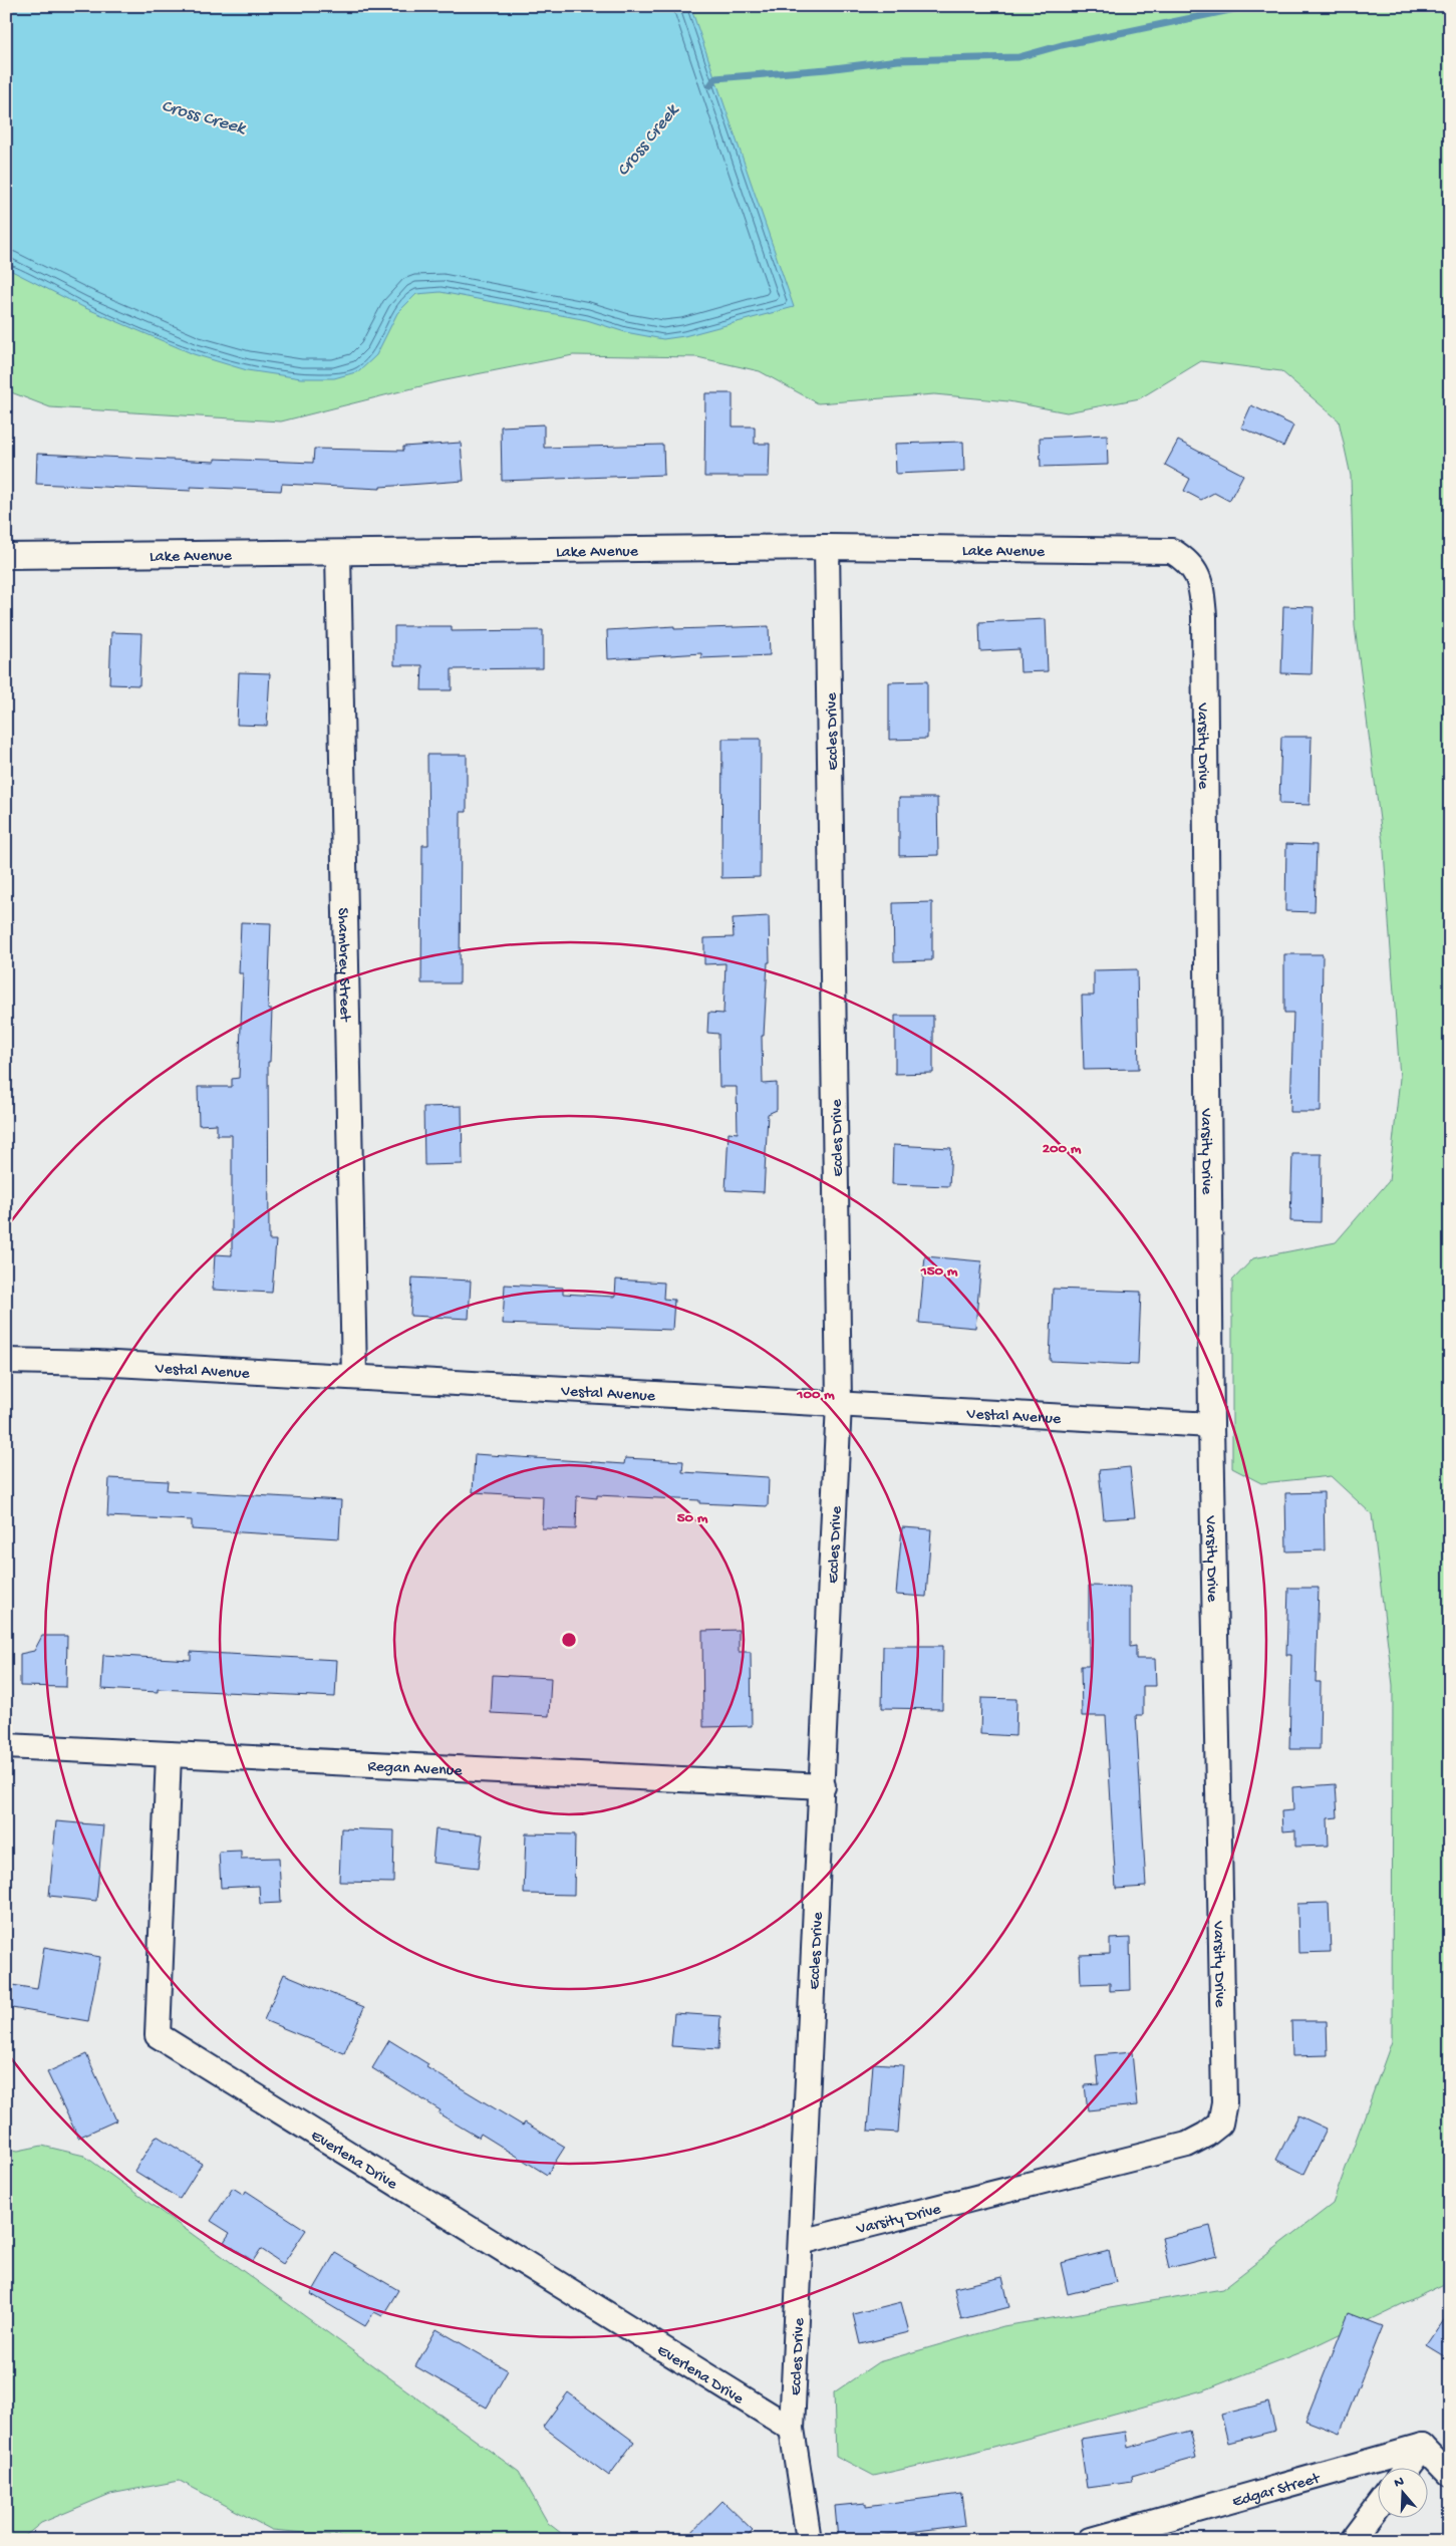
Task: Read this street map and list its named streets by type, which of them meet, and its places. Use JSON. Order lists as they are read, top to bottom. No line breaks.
{"streets":{"street":["Lake Avenue","Eccles Drive","Varsity Drive","Shambrey Street","Vestal Avenue","Regan Avenue","Everlena Drive","Edgar Street"]},"crossings":[["Lake Avenue","Eccles Drive"],["Lake Avenue","Varsity Drive"],["Lake Avenue","Shambrey Street"],["Eccles Drive","Varsity Drive"],["Eccles Drive","Vestal Avenue"],["Eccles Drive","Regan Avenue"],["Eccles Drive","Everlena Drive"],["Varsity Drive","Vestal Avenue"],["Shambrey Street","Vestal Avenue"],["Regan Avenue","Everlena Drive"]],"water":["Cross Creek"],"north":"top","rings":["200 m","150 m","100 m","50 m"]}
